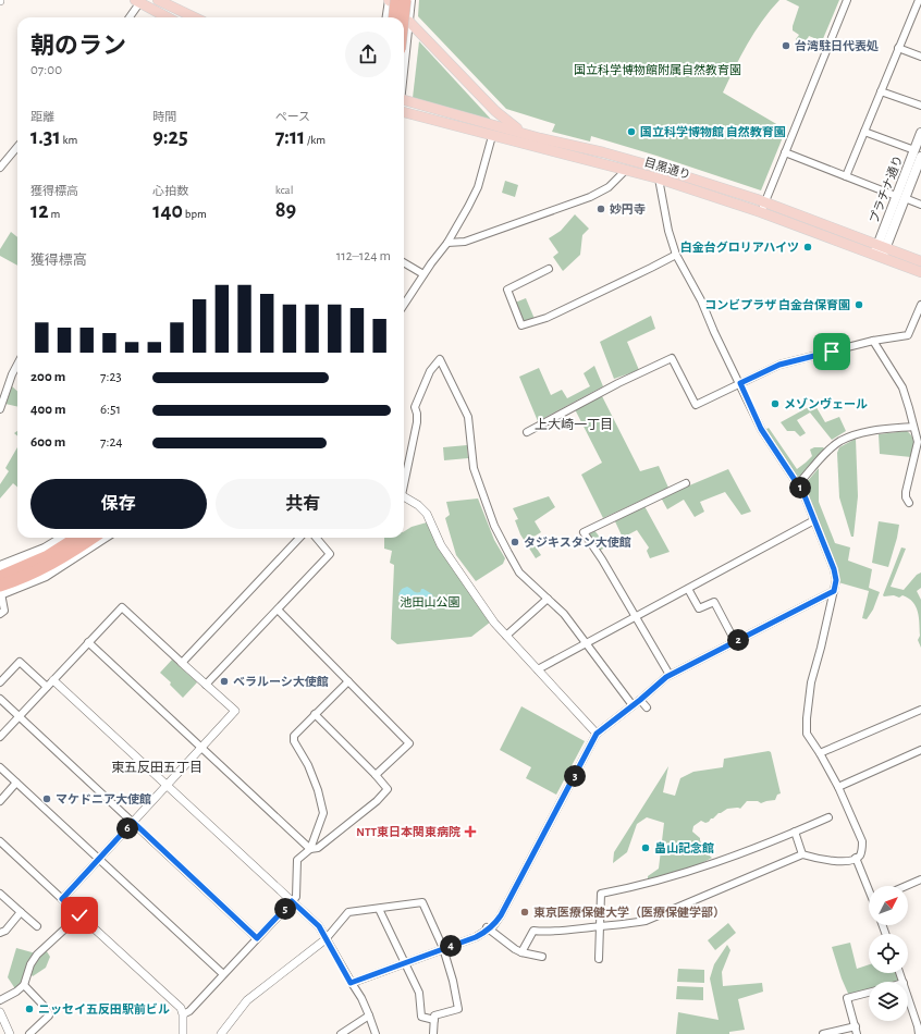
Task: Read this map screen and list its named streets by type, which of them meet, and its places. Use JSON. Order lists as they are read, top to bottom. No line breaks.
{"streets":{"main road":["目黒通り","プラチナ通り"]},"crossings":[["目黒通り","プラチナ通り"]],"districts":["上大崎一丁目","東五反田五丁目"],"parks":["国立科学博物館附属自然教育園","池田山公園"],"places":{"other":["台湾駐日代表処","国立科学博物館 自然教育園","妙円寺","白金台グロリアハイツ","コンビプラザ 白金台保育園","メゾンヴェール","タジキスタン大使館","ベラルーシ大使館","マケドニア大使館","畠山記念館","東京医療保健大学（医療保健学部）","ニッセイ五反田駅前ビル"],"health":["NTT東日本関東病院"]},"north":"top right","page":{"heading":["朝のラン","07:00"],"stats":[["距離","1.31 km"],["時間","9:25"],["ペース","7:11 /km"],["獲得標高","12 m"],["心拍数","140 bpm"],["kcal","89"]],"chart":["獲得標高","112–124 m"],"list":[{"name":"200 m","note":"7:23"},{"name":"400 m","note":"6:51"},{"name":"600 m","note":"7:24"}],"buttons":["保存","共有"],"pins":["1","2","3","6","5","4"]}}
